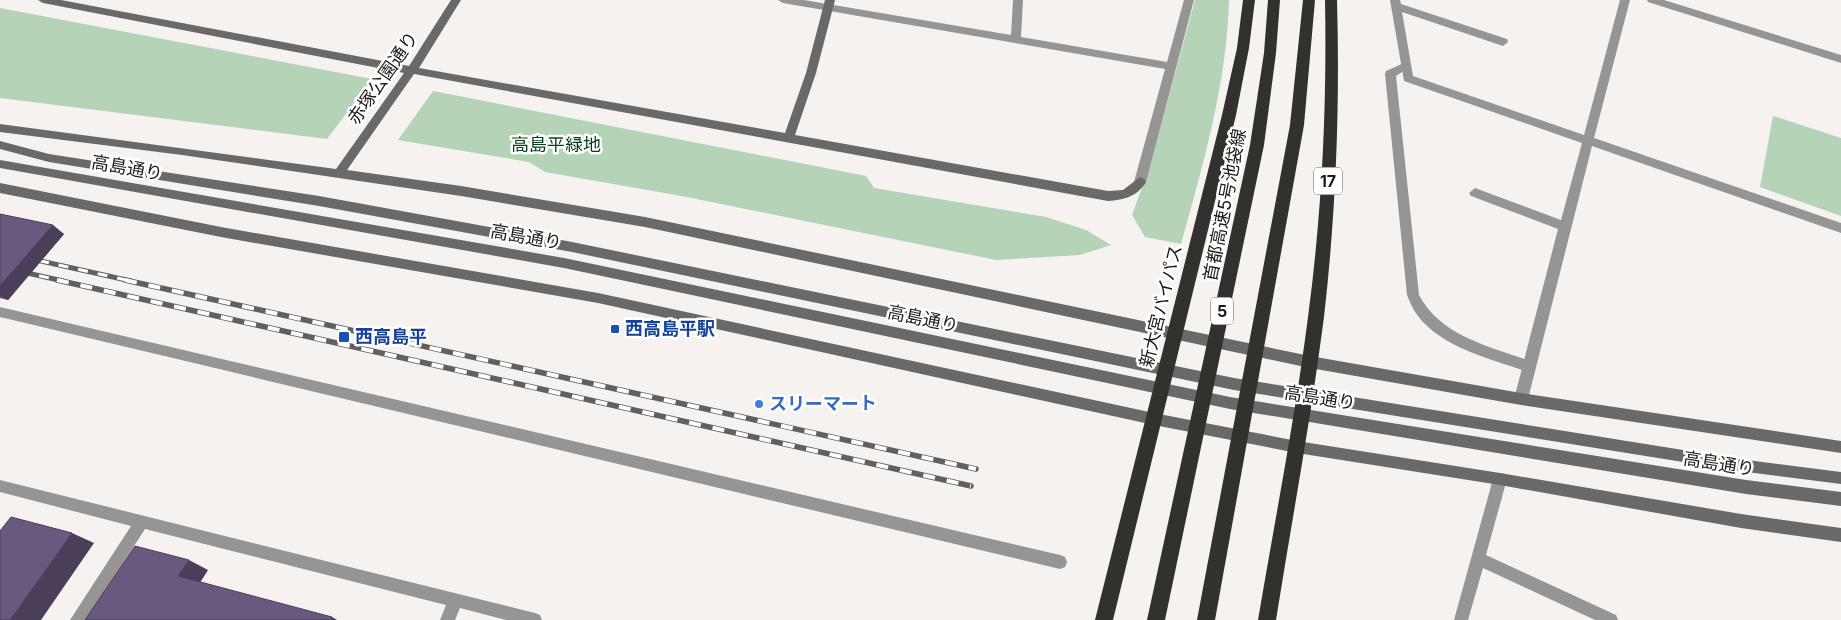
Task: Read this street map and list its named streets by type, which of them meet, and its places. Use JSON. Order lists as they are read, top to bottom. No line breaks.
{"streets":{"highway":["17","首都高速5号池袋線","新大宮バイパス","5"],"main road":["赤塚公園通り","高島通り"]},"parks":["高島平緑地"],"places":{"transit":["西高島平駅","西高島平"],"other":["スリーマート"]}}
